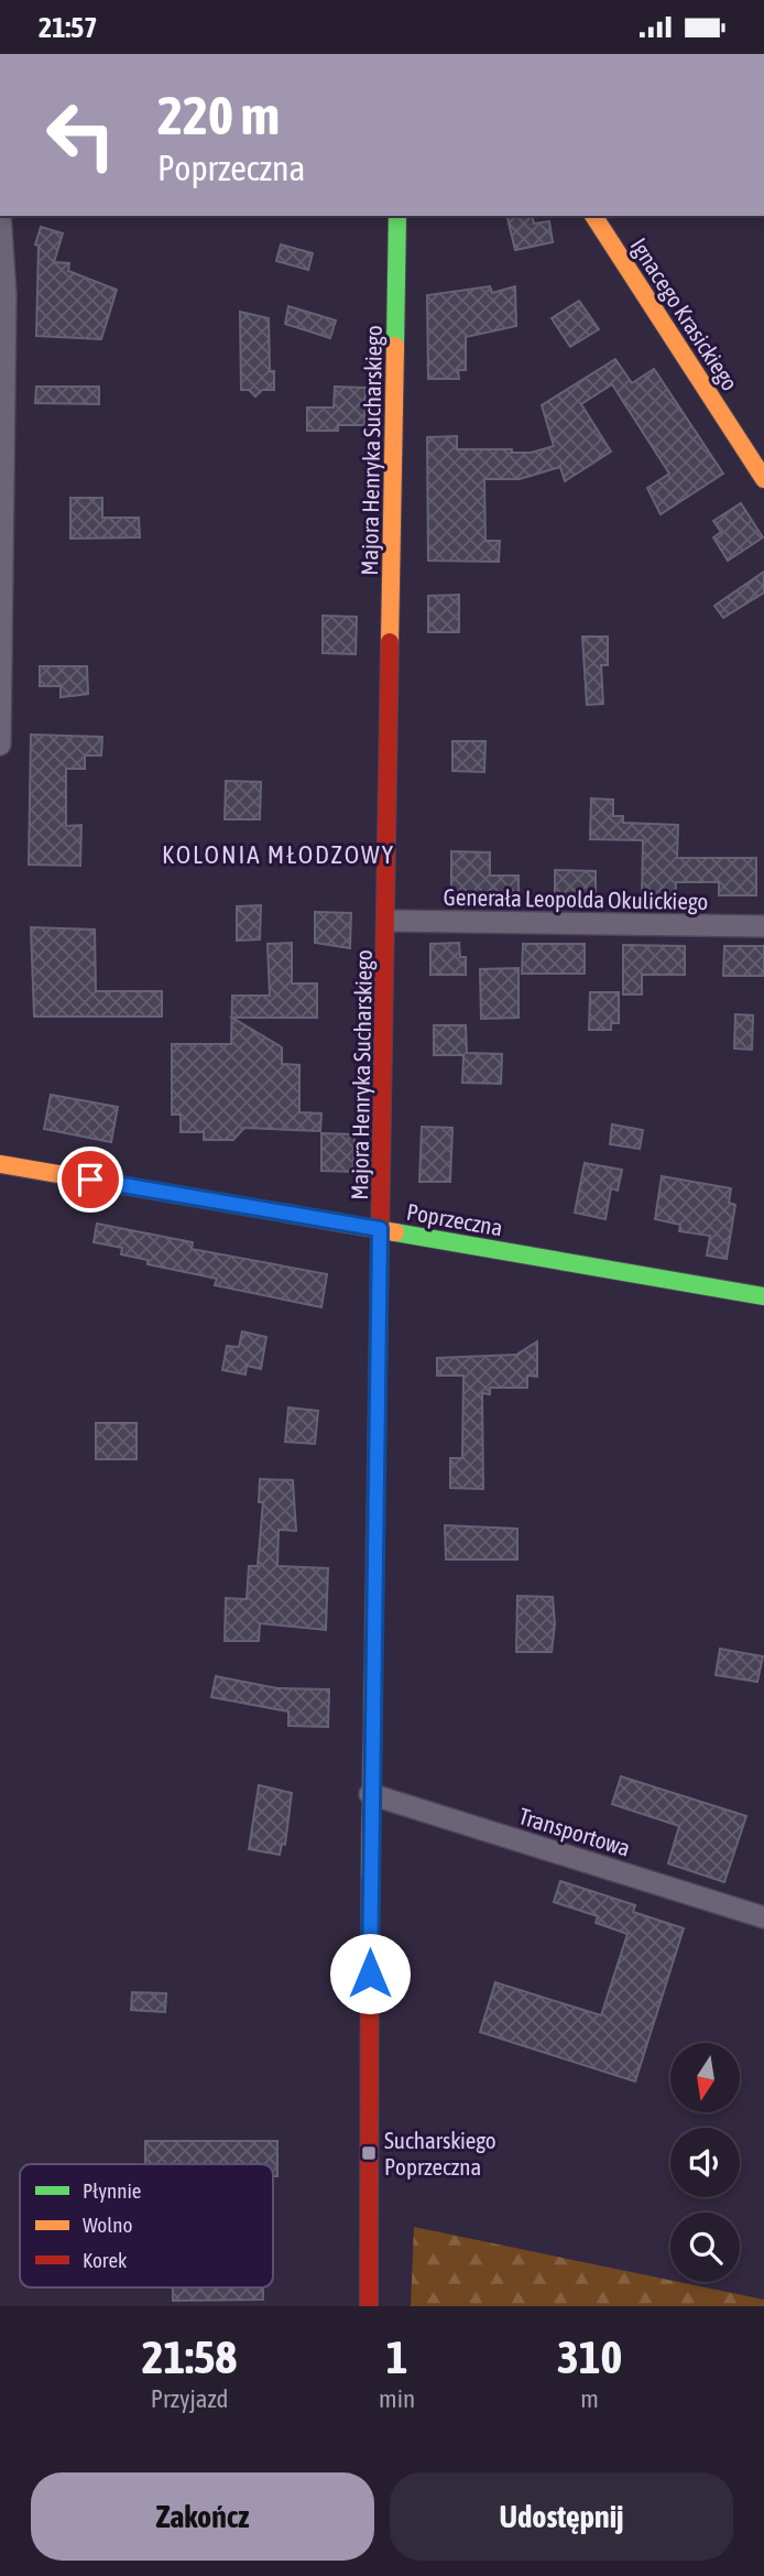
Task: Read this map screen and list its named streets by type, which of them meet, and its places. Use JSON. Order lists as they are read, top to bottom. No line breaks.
{"streets":{"street":["Ignacego Krasickiego","Majora Henryka Sucharskiego","Generała Leopolda Okulickiego","Poprzeczna","Transportowa"]},"crossings":[["Majora Henryka Sucharskiego","Generała Leopolda Okulickiego"],["Majora Henryka Sucharskiego","Poprzeczna"],["Majora Henryka Sucharskiego","Transportowa"]],"districts":["KOLONIA MŁODZOWY"],"places":{"transit":["Sucharskiego Poprzeczna"]},"legend":["Płynnie","Wolno","Korek"],"north":"bottom","page":{"status":"21:57","turn":["220 m","Poprzeczna"],"eta":["21:58","Przyjazd","1","min","310","m"],"buttons":["Zakończ","Udostępnij"]}}
